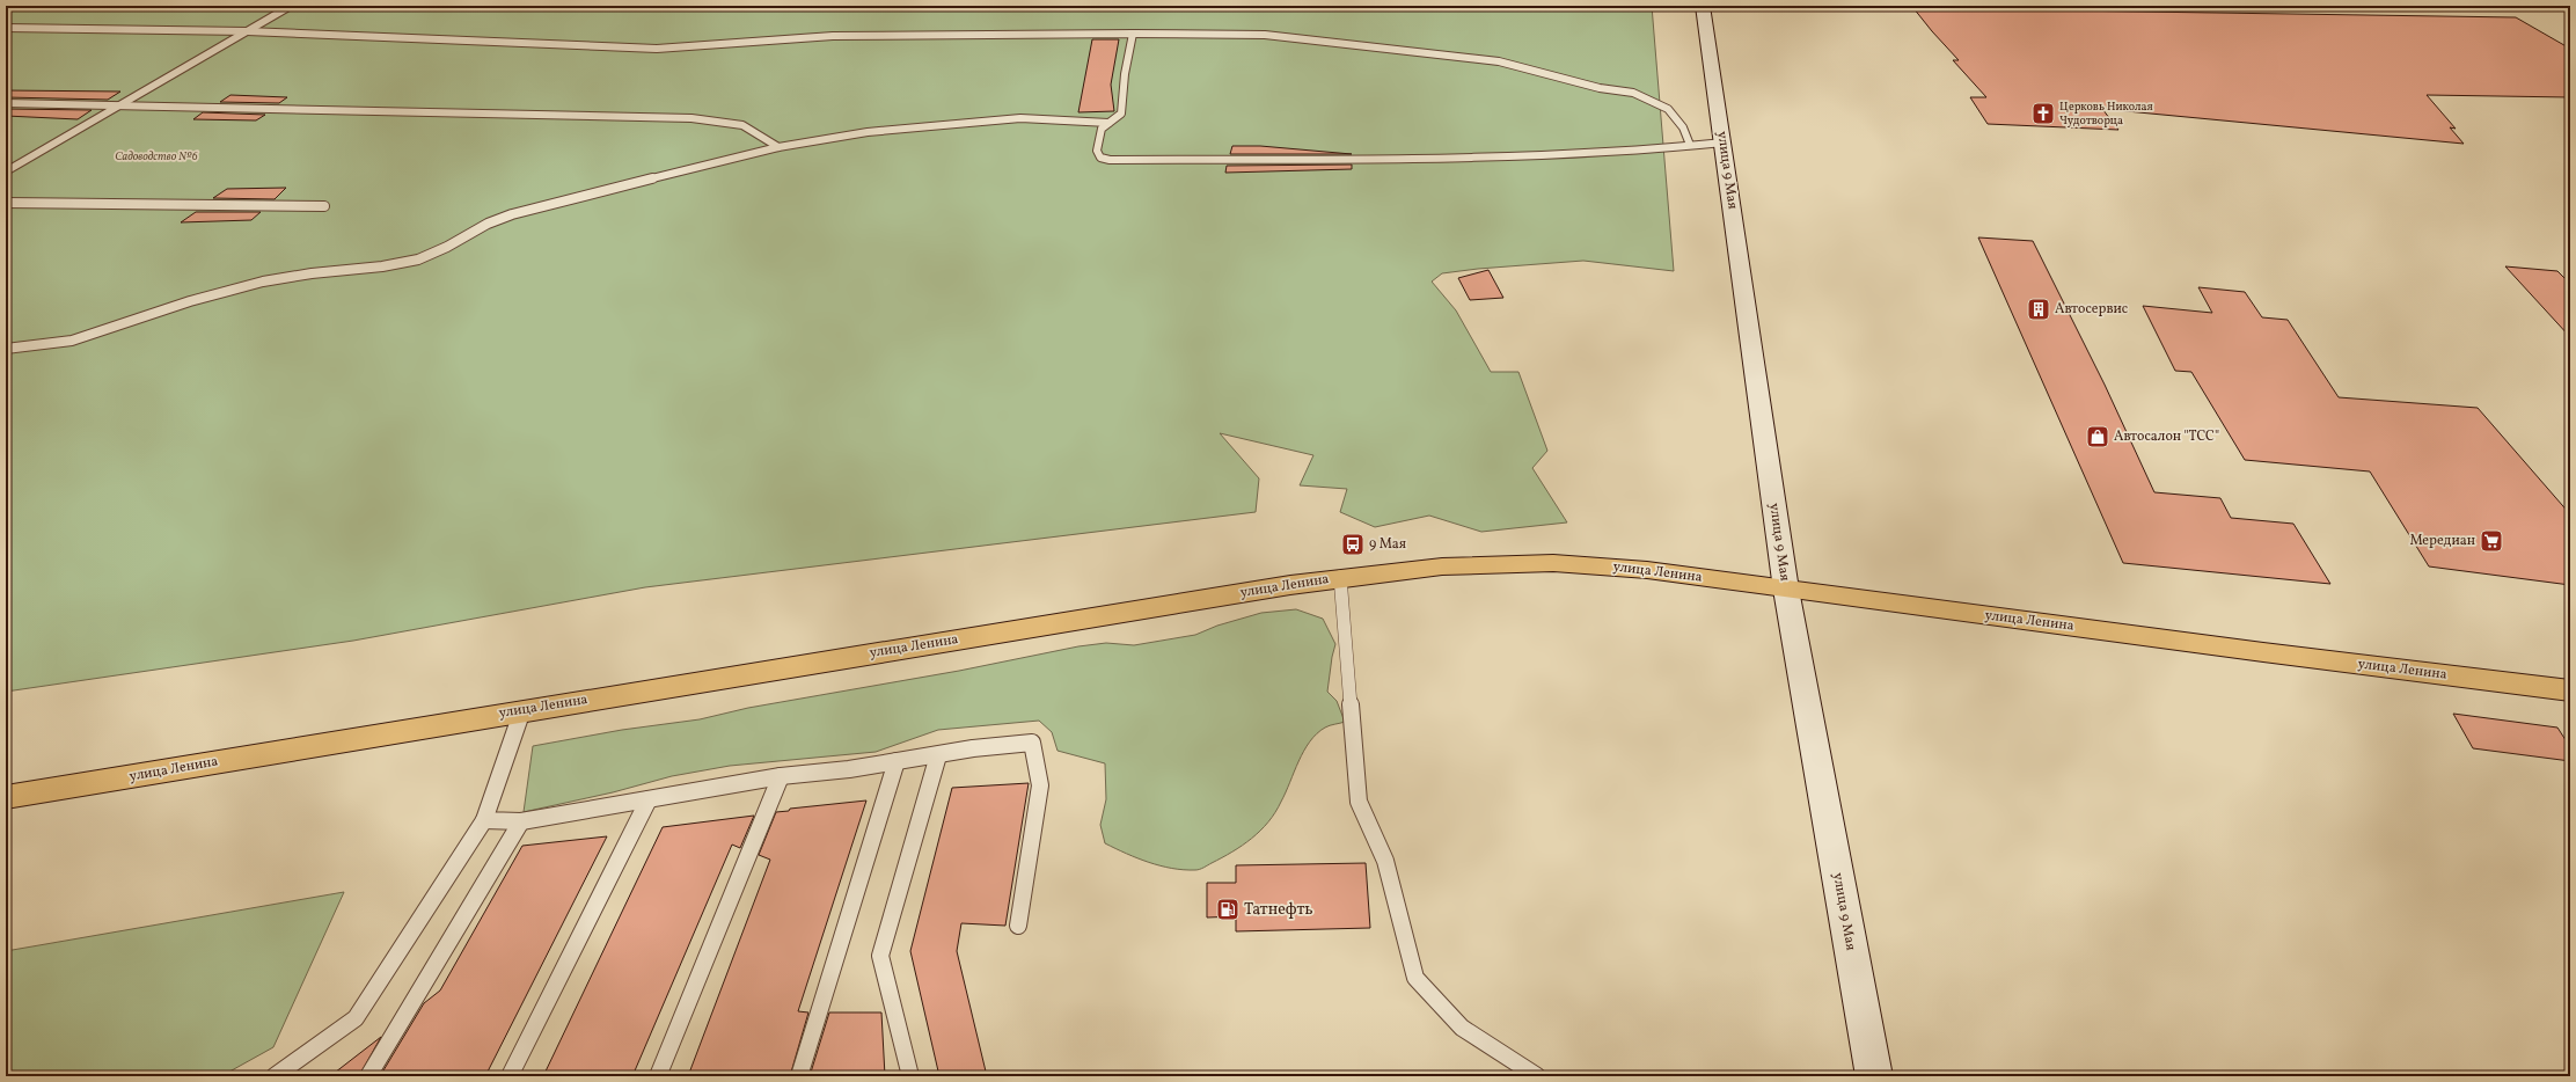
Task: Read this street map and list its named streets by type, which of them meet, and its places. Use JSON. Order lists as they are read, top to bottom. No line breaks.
{"streets":{"main road":["улица 9 Мая","улица Ленина"]},"crossings":[["улица 9 Мая","улица Ленина"]],"parks":["Садоводство №6"],"places":{"church":["Церковь Николая Чудотворца"],"building":["Автосервис"],"shop":["Автосалон \"ТСС\""],"supermarket":["Мередиан"],"bus stop":["9 Мая"],"fuel station":["Татнефть"]}}
